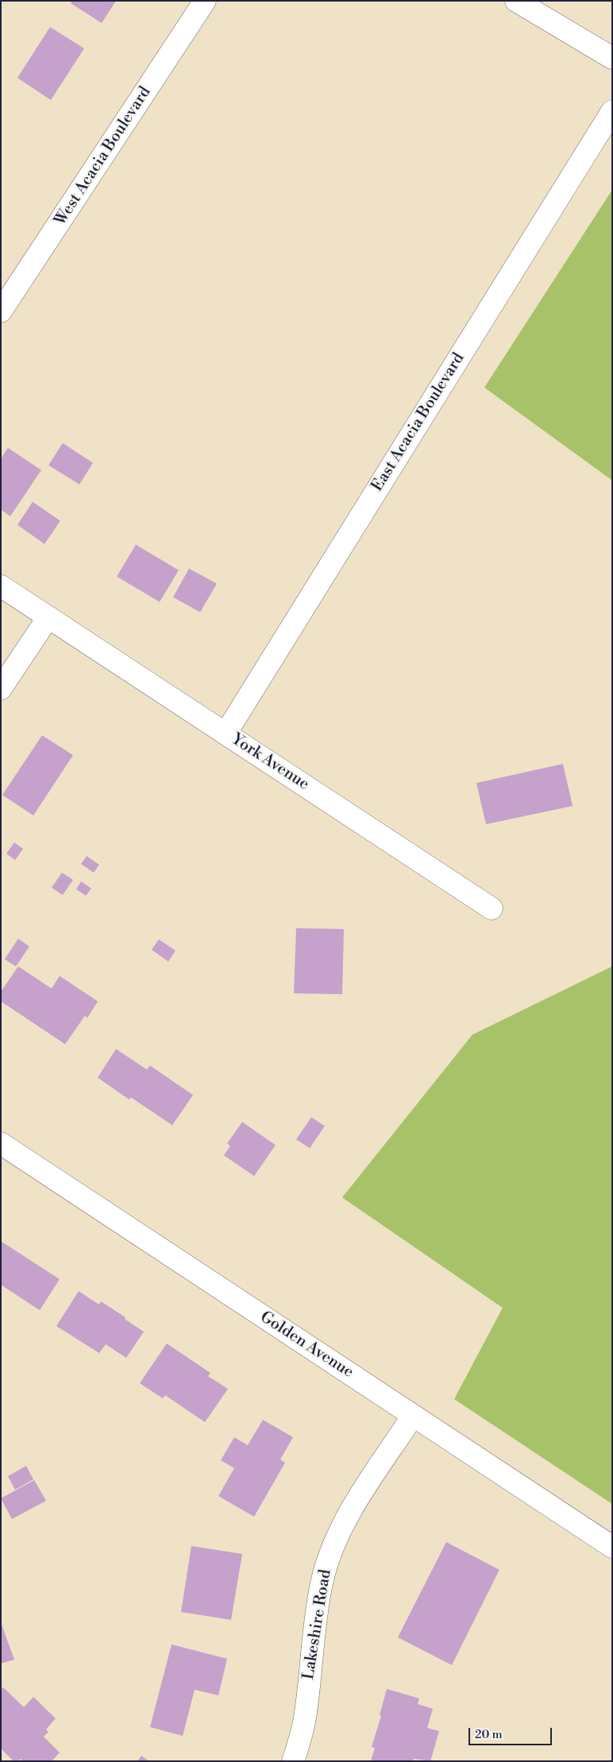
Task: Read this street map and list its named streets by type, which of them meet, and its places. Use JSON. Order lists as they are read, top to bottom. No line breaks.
{"streets":{"street":["West Acacia Boulevard","East Acacia Boulevard","York Avenue","Golden Avenue","Lakeshire Road"]},"crossings":[["East Acacia Boulevard","York Avenue"],["Golden Avenue","Lakeshire Road"]],"scale_bar":"20 m"}
